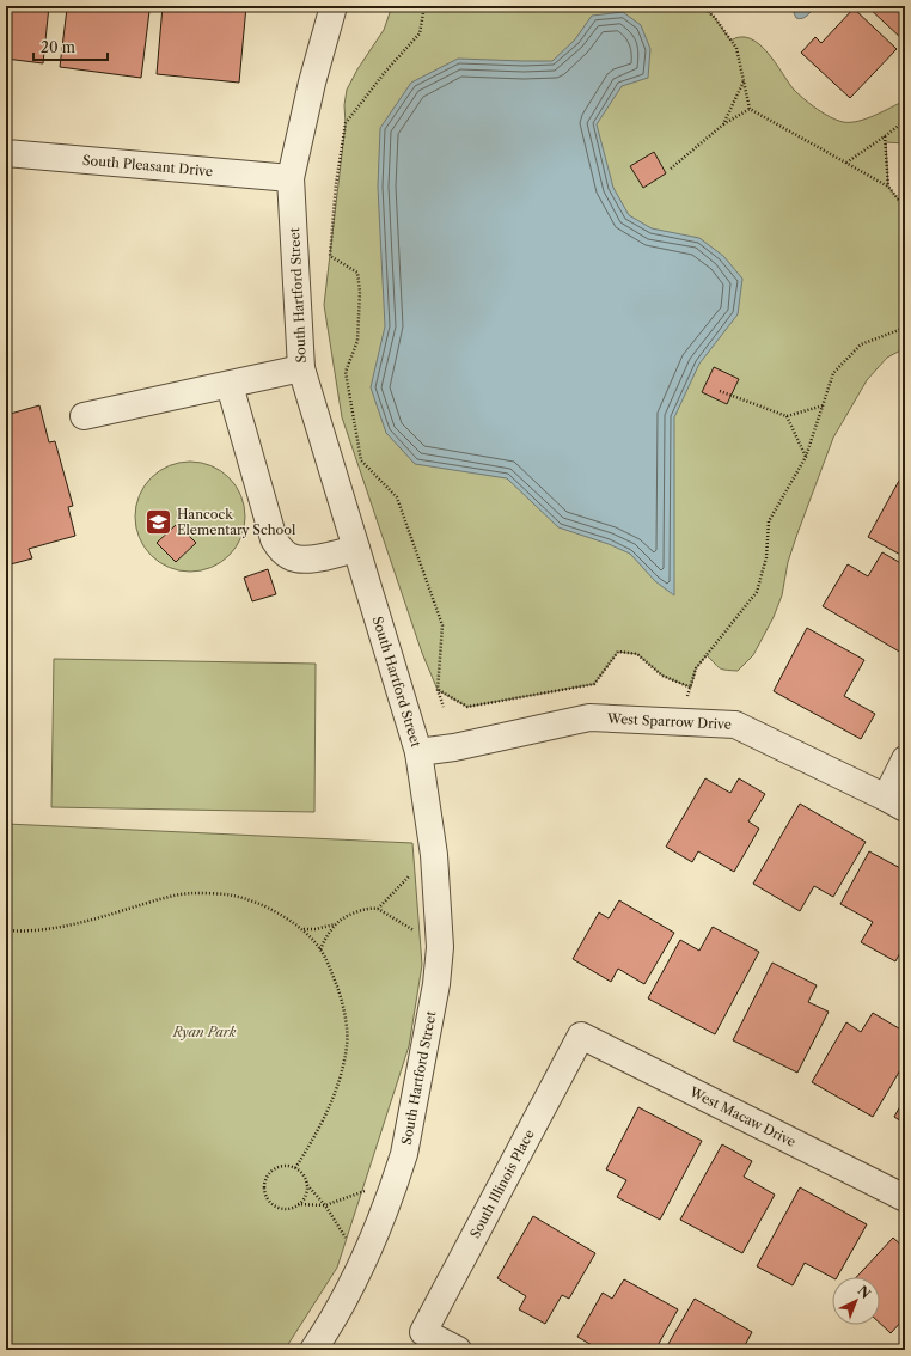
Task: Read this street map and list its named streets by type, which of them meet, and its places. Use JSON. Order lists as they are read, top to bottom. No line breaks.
{"streets":{"street":["South Pleasant Drive","South Hartford Street","West Sparrow Drive","West Macaw Drive","South Illinois Place"]},"crossings":[["South Pleasant Drive","South Hartford Street"],["South Hartford Street","West Sparrow Drive"],["West Macaw Drive","South Illinois Place"]],"parks":["Ryan Park"],"places":{"school or university":["Hancock Elementary School"]},"scale_bar":"20 m","north":"top right"}
